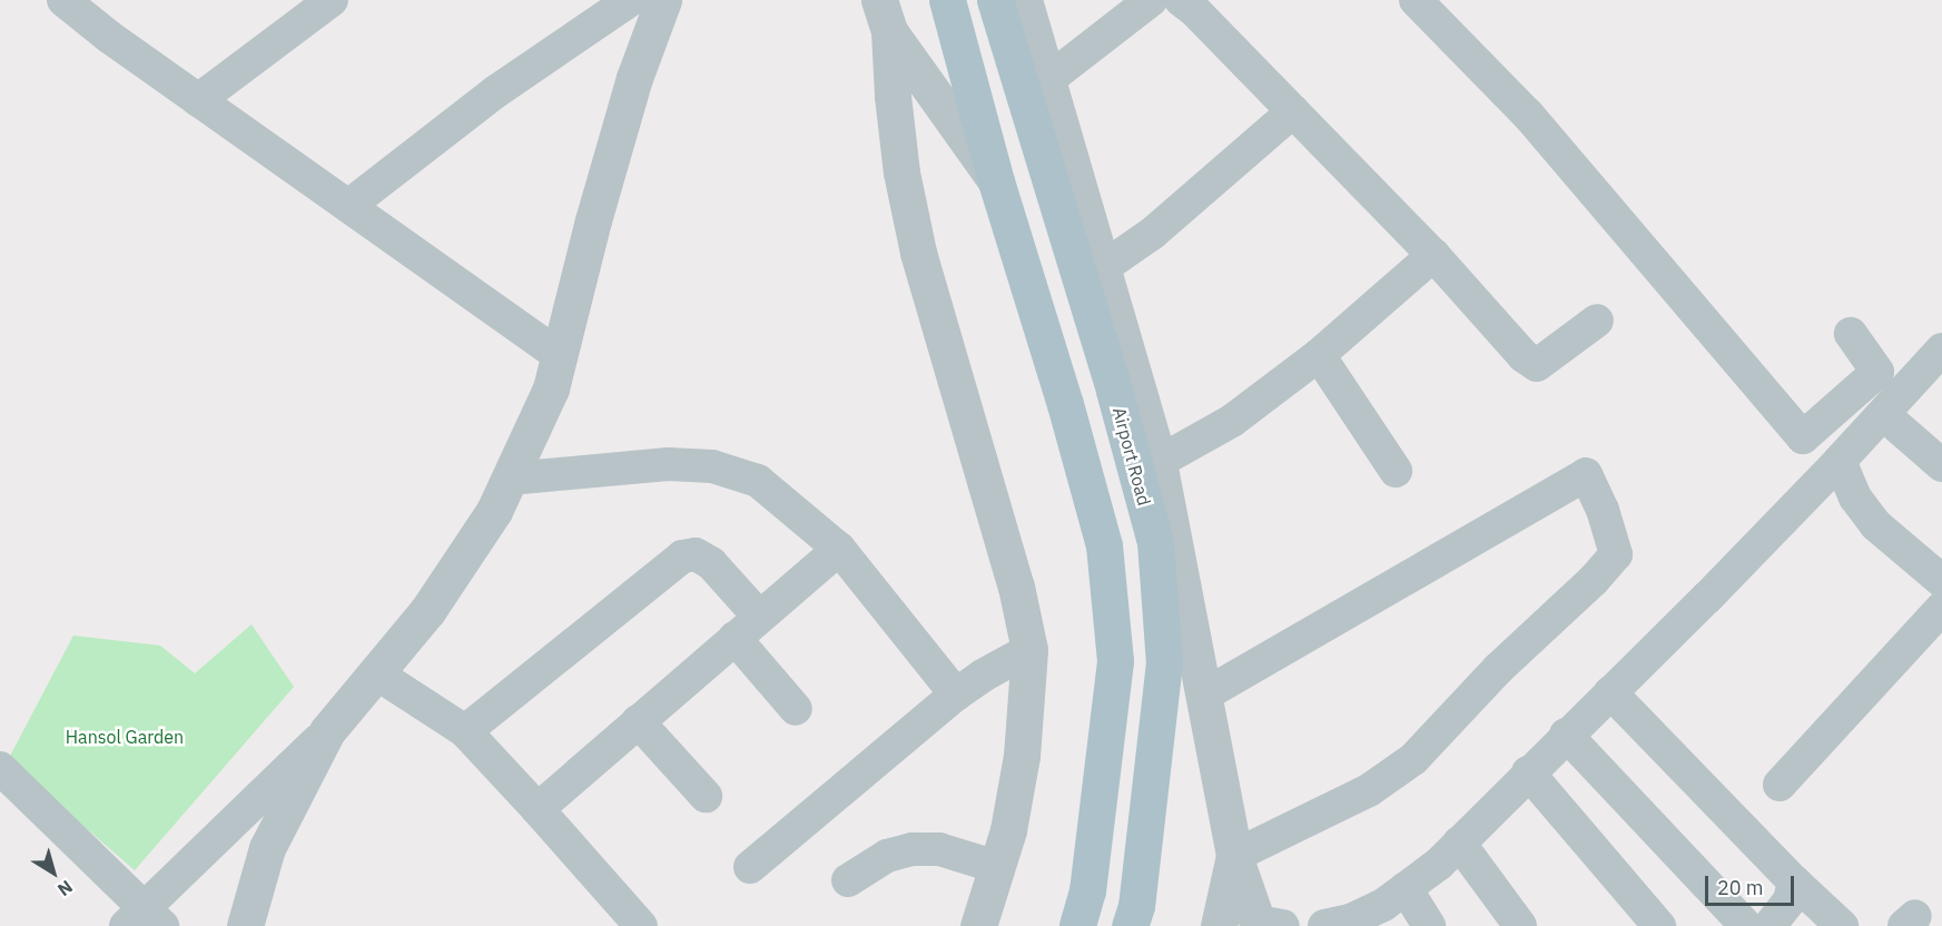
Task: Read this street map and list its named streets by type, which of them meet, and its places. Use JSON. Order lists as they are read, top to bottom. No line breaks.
{"streets":{"main road":["Airport Road"]},"parks":["Hansol Garden"],"scale_bar":"20 m","north":"bottom right"}
